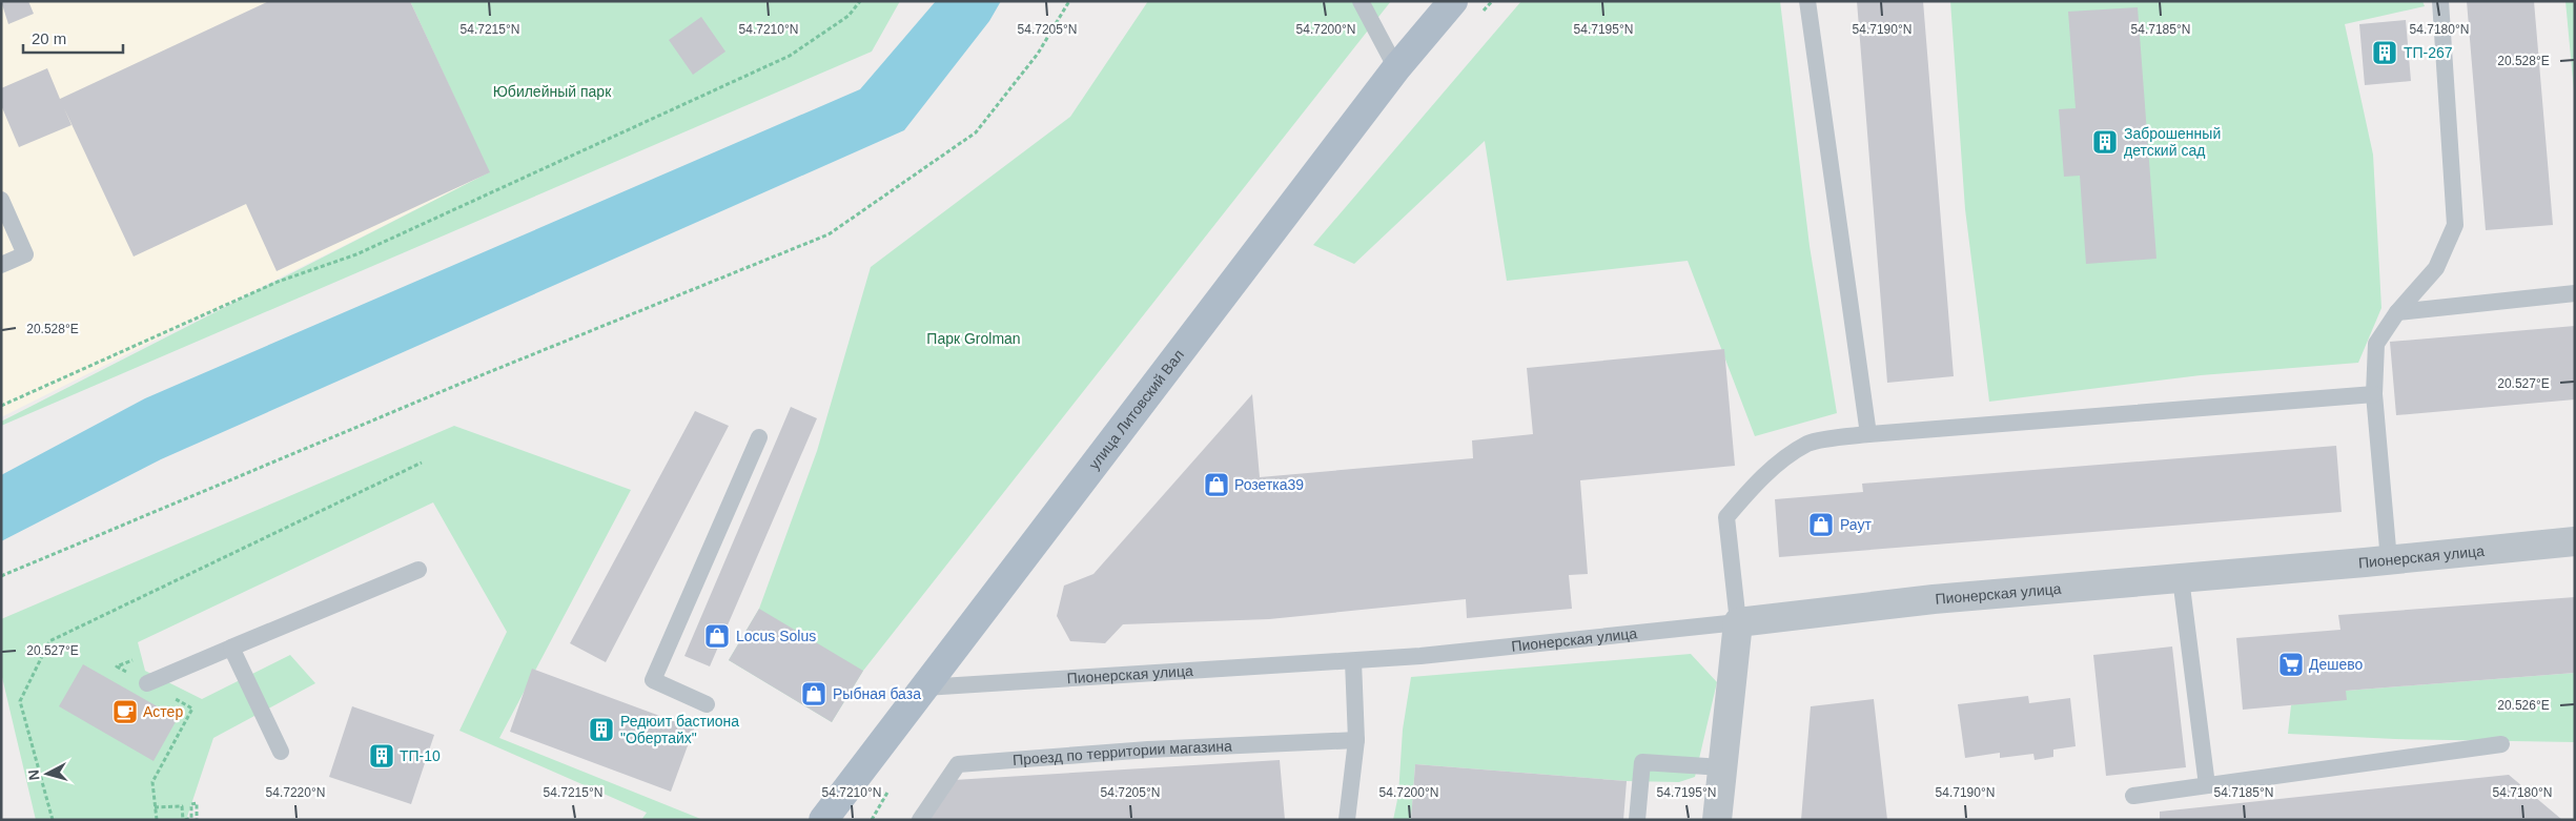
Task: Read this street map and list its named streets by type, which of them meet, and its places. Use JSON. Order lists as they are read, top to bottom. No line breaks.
{"streets":{"main road":["улица Литовский Вал"],"street":["Пионерская улица"],"lane":["Проезд по территории магазина"]},"crossings":[["улица Литовский Вал","Пионерская улица"]],"parks":["Юбилейный парк","Парк Grolman"],"places":{"building":["ТП-267","Заброшенный детский сад","Редюит бастиона \"Обертайх\"","ТП-10"],"shop":["Розетка39","Раут","Locus Solus","Рыбная база"],"supermarket":["Дешево"],"cafe":["Астер"]},"scale_bar":"20 m","north":"left","coordinates":["54.7215°N","54.7210°N","54.7205°N","54.7200°N","54.7195°N","54.7190°N","54.7185°N","54.7180°N","20.528°E","20.527°E","20.526°E","54.7220°N"]}
